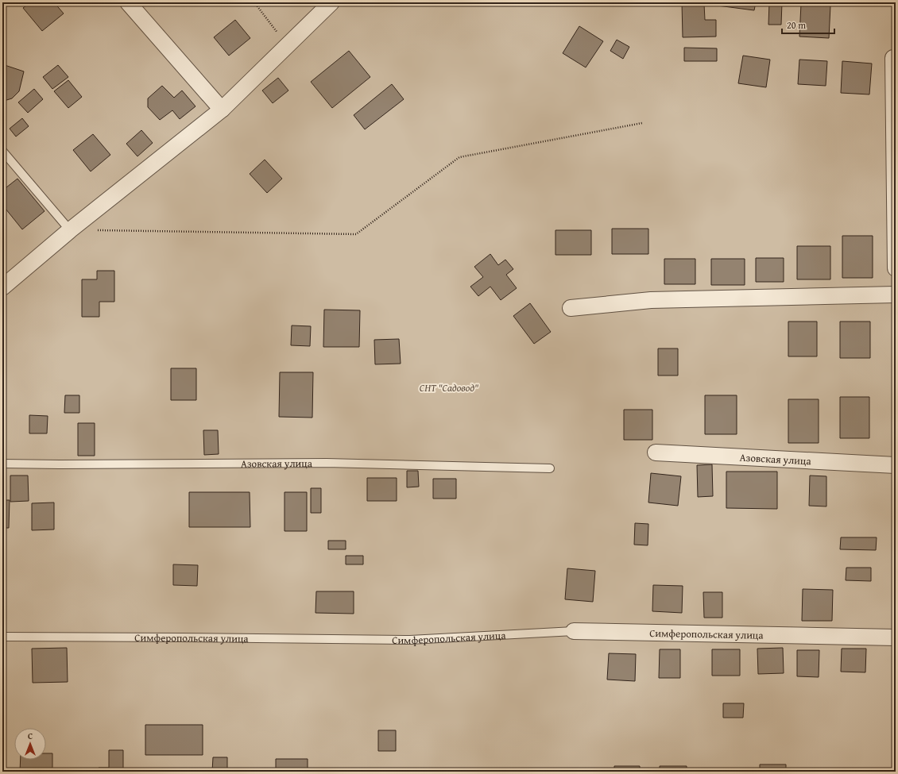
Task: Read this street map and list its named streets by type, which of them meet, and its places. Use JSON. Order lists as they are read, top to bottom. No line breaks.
{"streets":{"street":["Азовская улица","Симферопольская улица"]},"parks":["СНТ \"Садовод\""],"scale_bar":"20 m","north":"top"}
